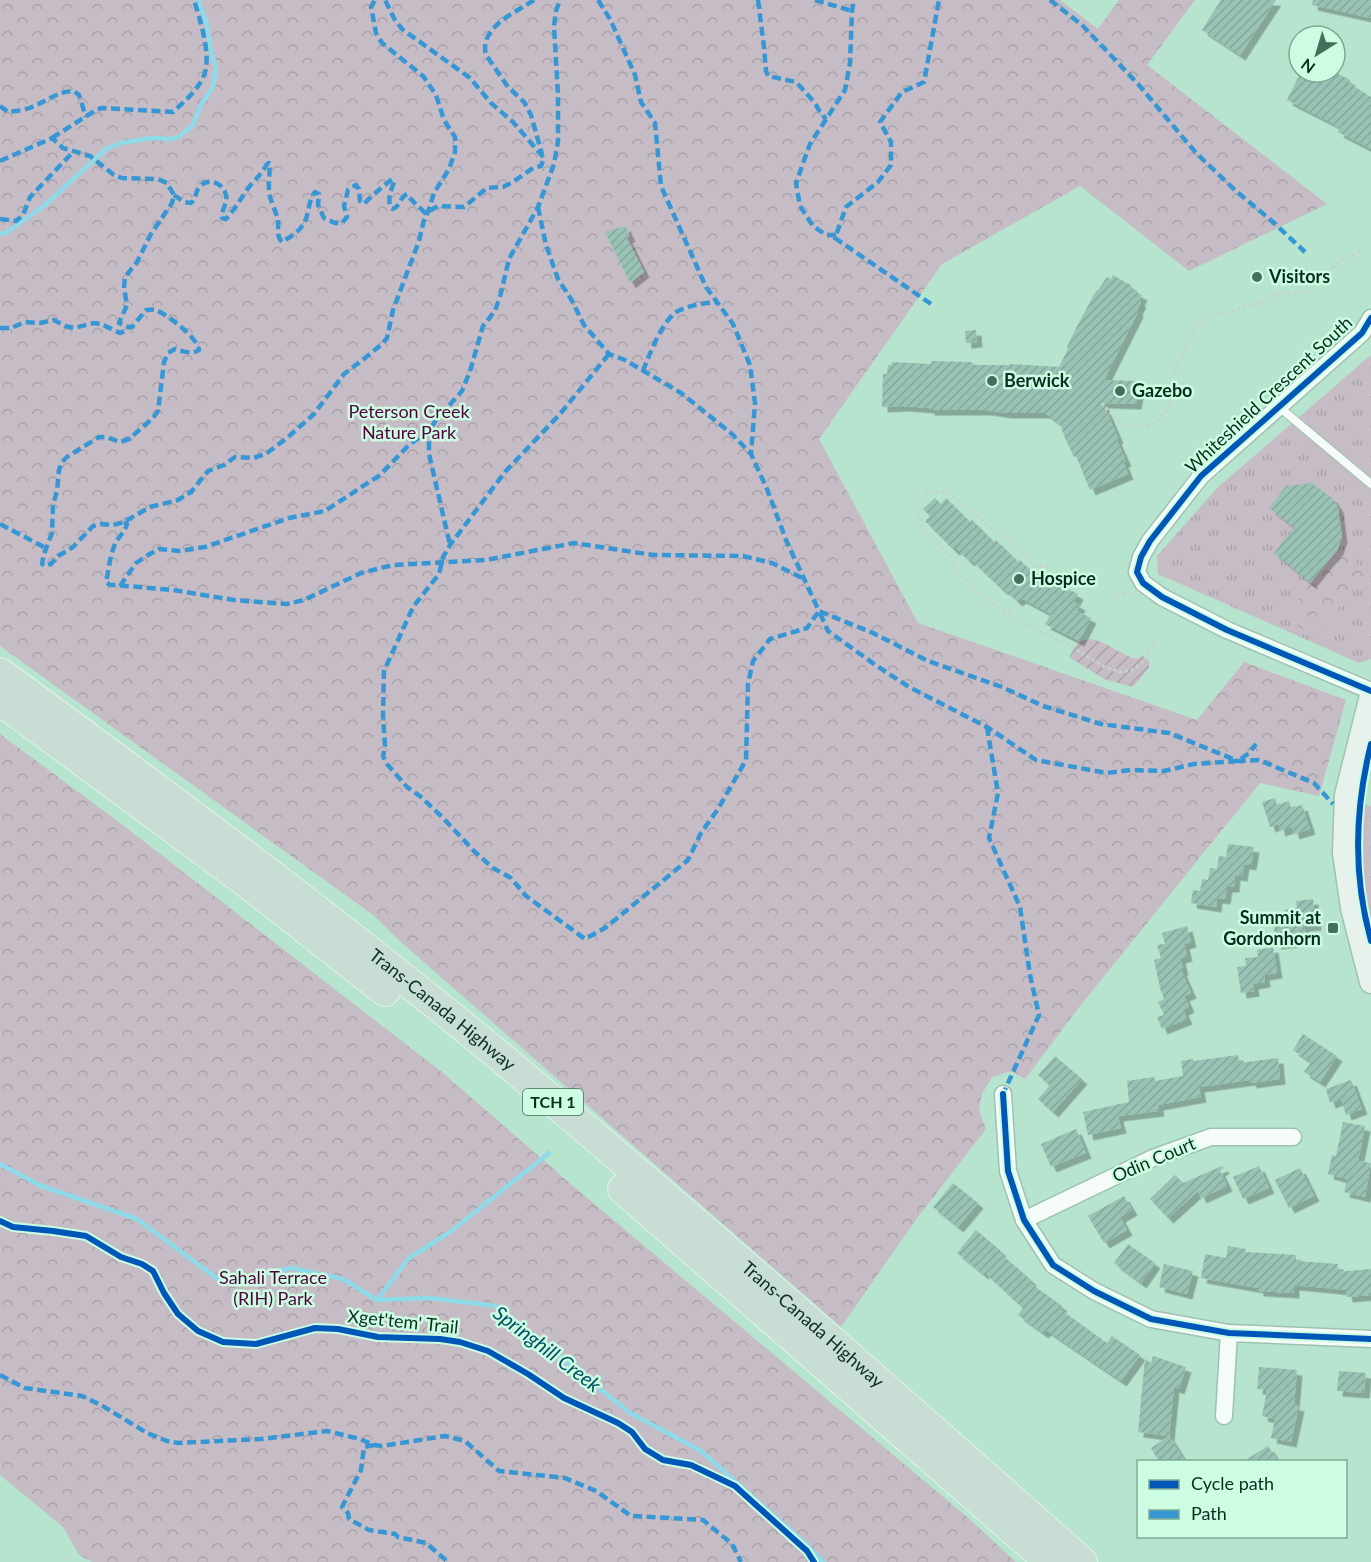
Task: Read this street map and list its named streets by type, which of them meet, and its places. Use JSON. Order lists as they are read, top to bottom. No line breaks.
{"streets":{"highway":["Trans-Canada Highway","TCH 1"],"street":["Whiteshield Crescent South","Odin Court"],"cycle path":["Xget'tem' Trail"]},"water":["Springhill Creek"],"parks":["Peterson Creek Nature Park","Sahali Terrace (RIH) Park"],"places":{"other":["Visitors","Berwick","Gazebo","Hospice"],"transit":["Summit at Gordonhorn"]},"legend":["Cycle path","Path"],"north":"bottom left"}
